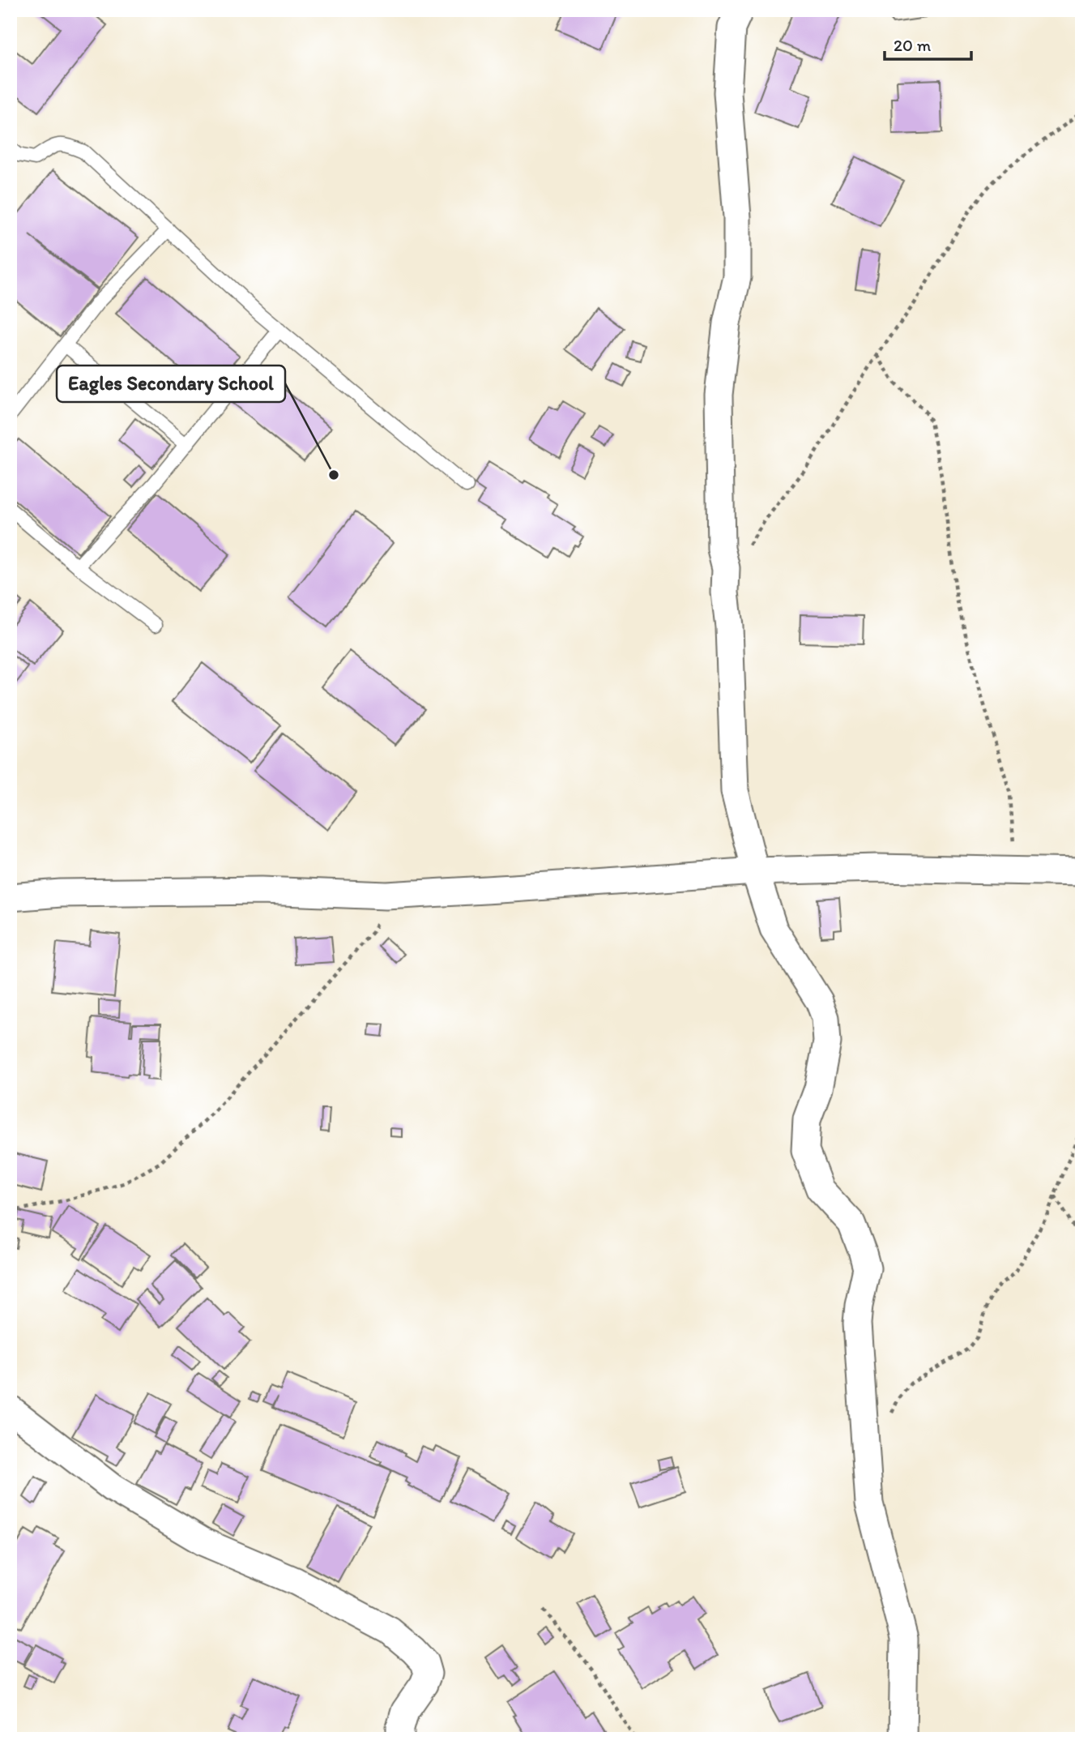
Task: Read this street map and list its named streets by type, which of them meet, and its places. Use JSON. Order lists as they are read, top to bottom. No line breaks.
{"places":["Eagles Secondary School"],"scale_bar":"20 m"}
